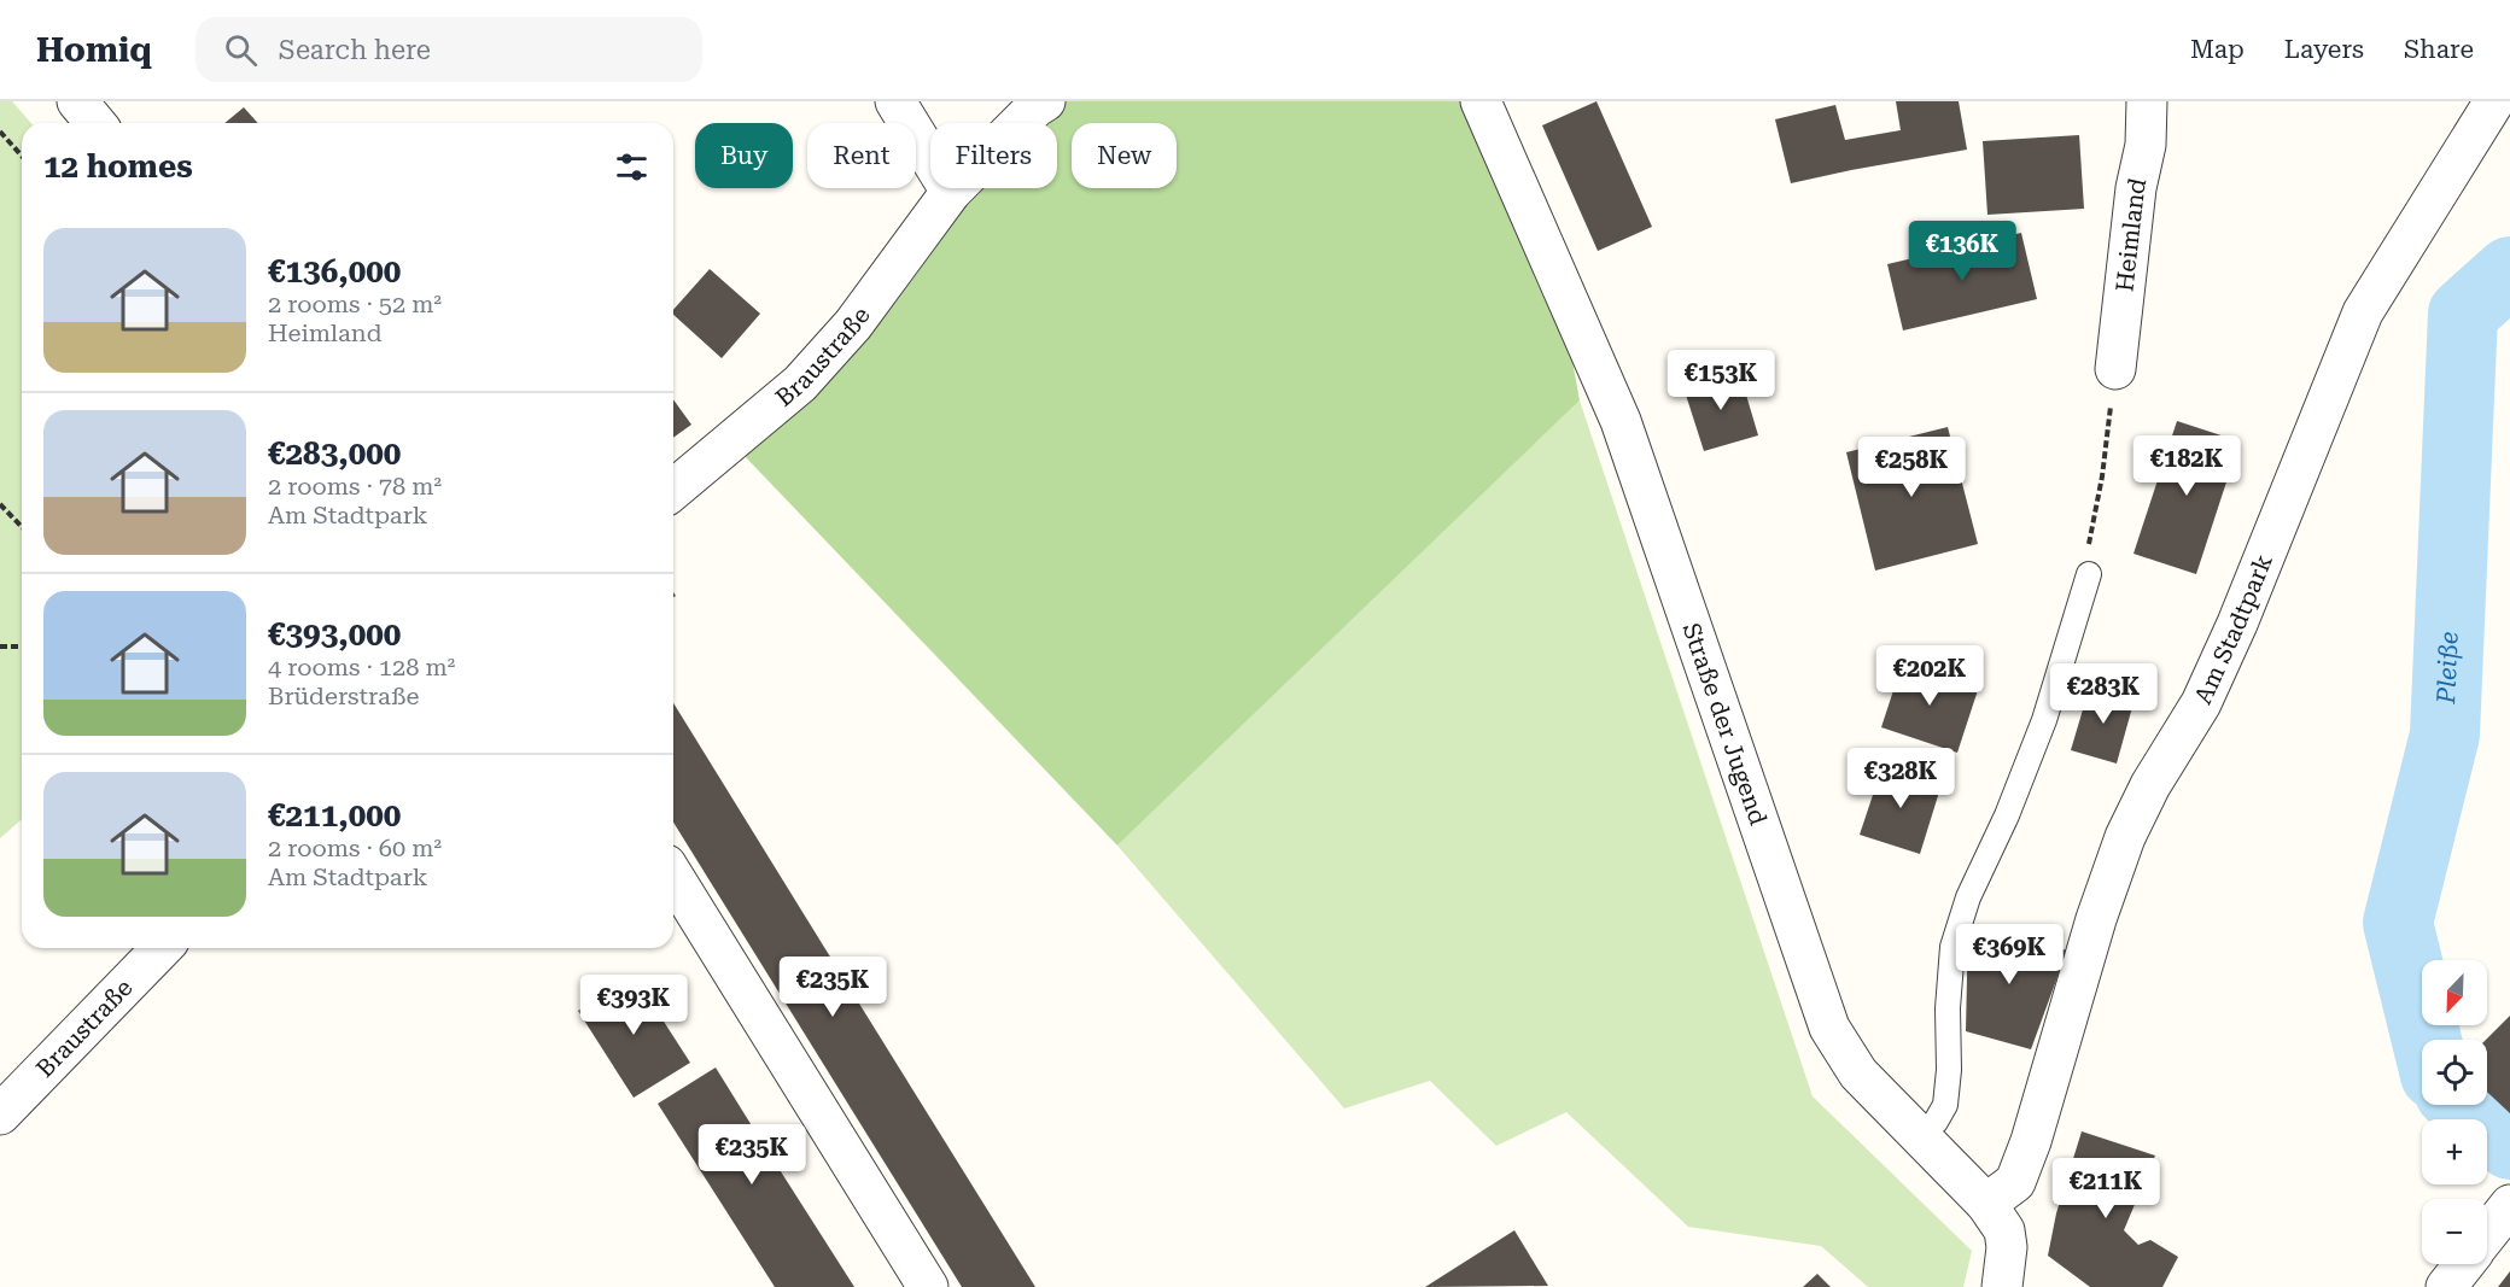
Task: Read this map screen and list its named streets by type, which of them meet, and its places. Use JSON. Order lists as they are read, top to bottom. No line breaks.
{"streets":{"street":["Heimland","Braustraße","Am Stadtpark","Straße der Jugend"]},"crossings":[["Am Stadtpark","Straße der Jugend"]],"water":["Pleiße"],"north":"bottom left","page":{"header":"Homiq","search":"Search here","nav":["Map","Layers","Share"],"chip":["Buy","Rent","Filters","New"],"heading":"12 homes","list":[{"name":"€136,000","note":"2 rooms · 52 m² · Heimland"},{"name":"€283,000","note":"2 rooms · 78 m² · Am Stadtpark"},{"name":"€393,000","note":"4 rooms · 128 m² · Brüderstraße"},{"name":"€211,000","note":"2 rooms · 60 m² · Am Stadtpark"}],"price":["€136K","€153K","€182K","€258K","€202K","€283K","€328K","€369K","€235K","€393K","€235K","€211K"],"map_buttons":["+","−"]}}
